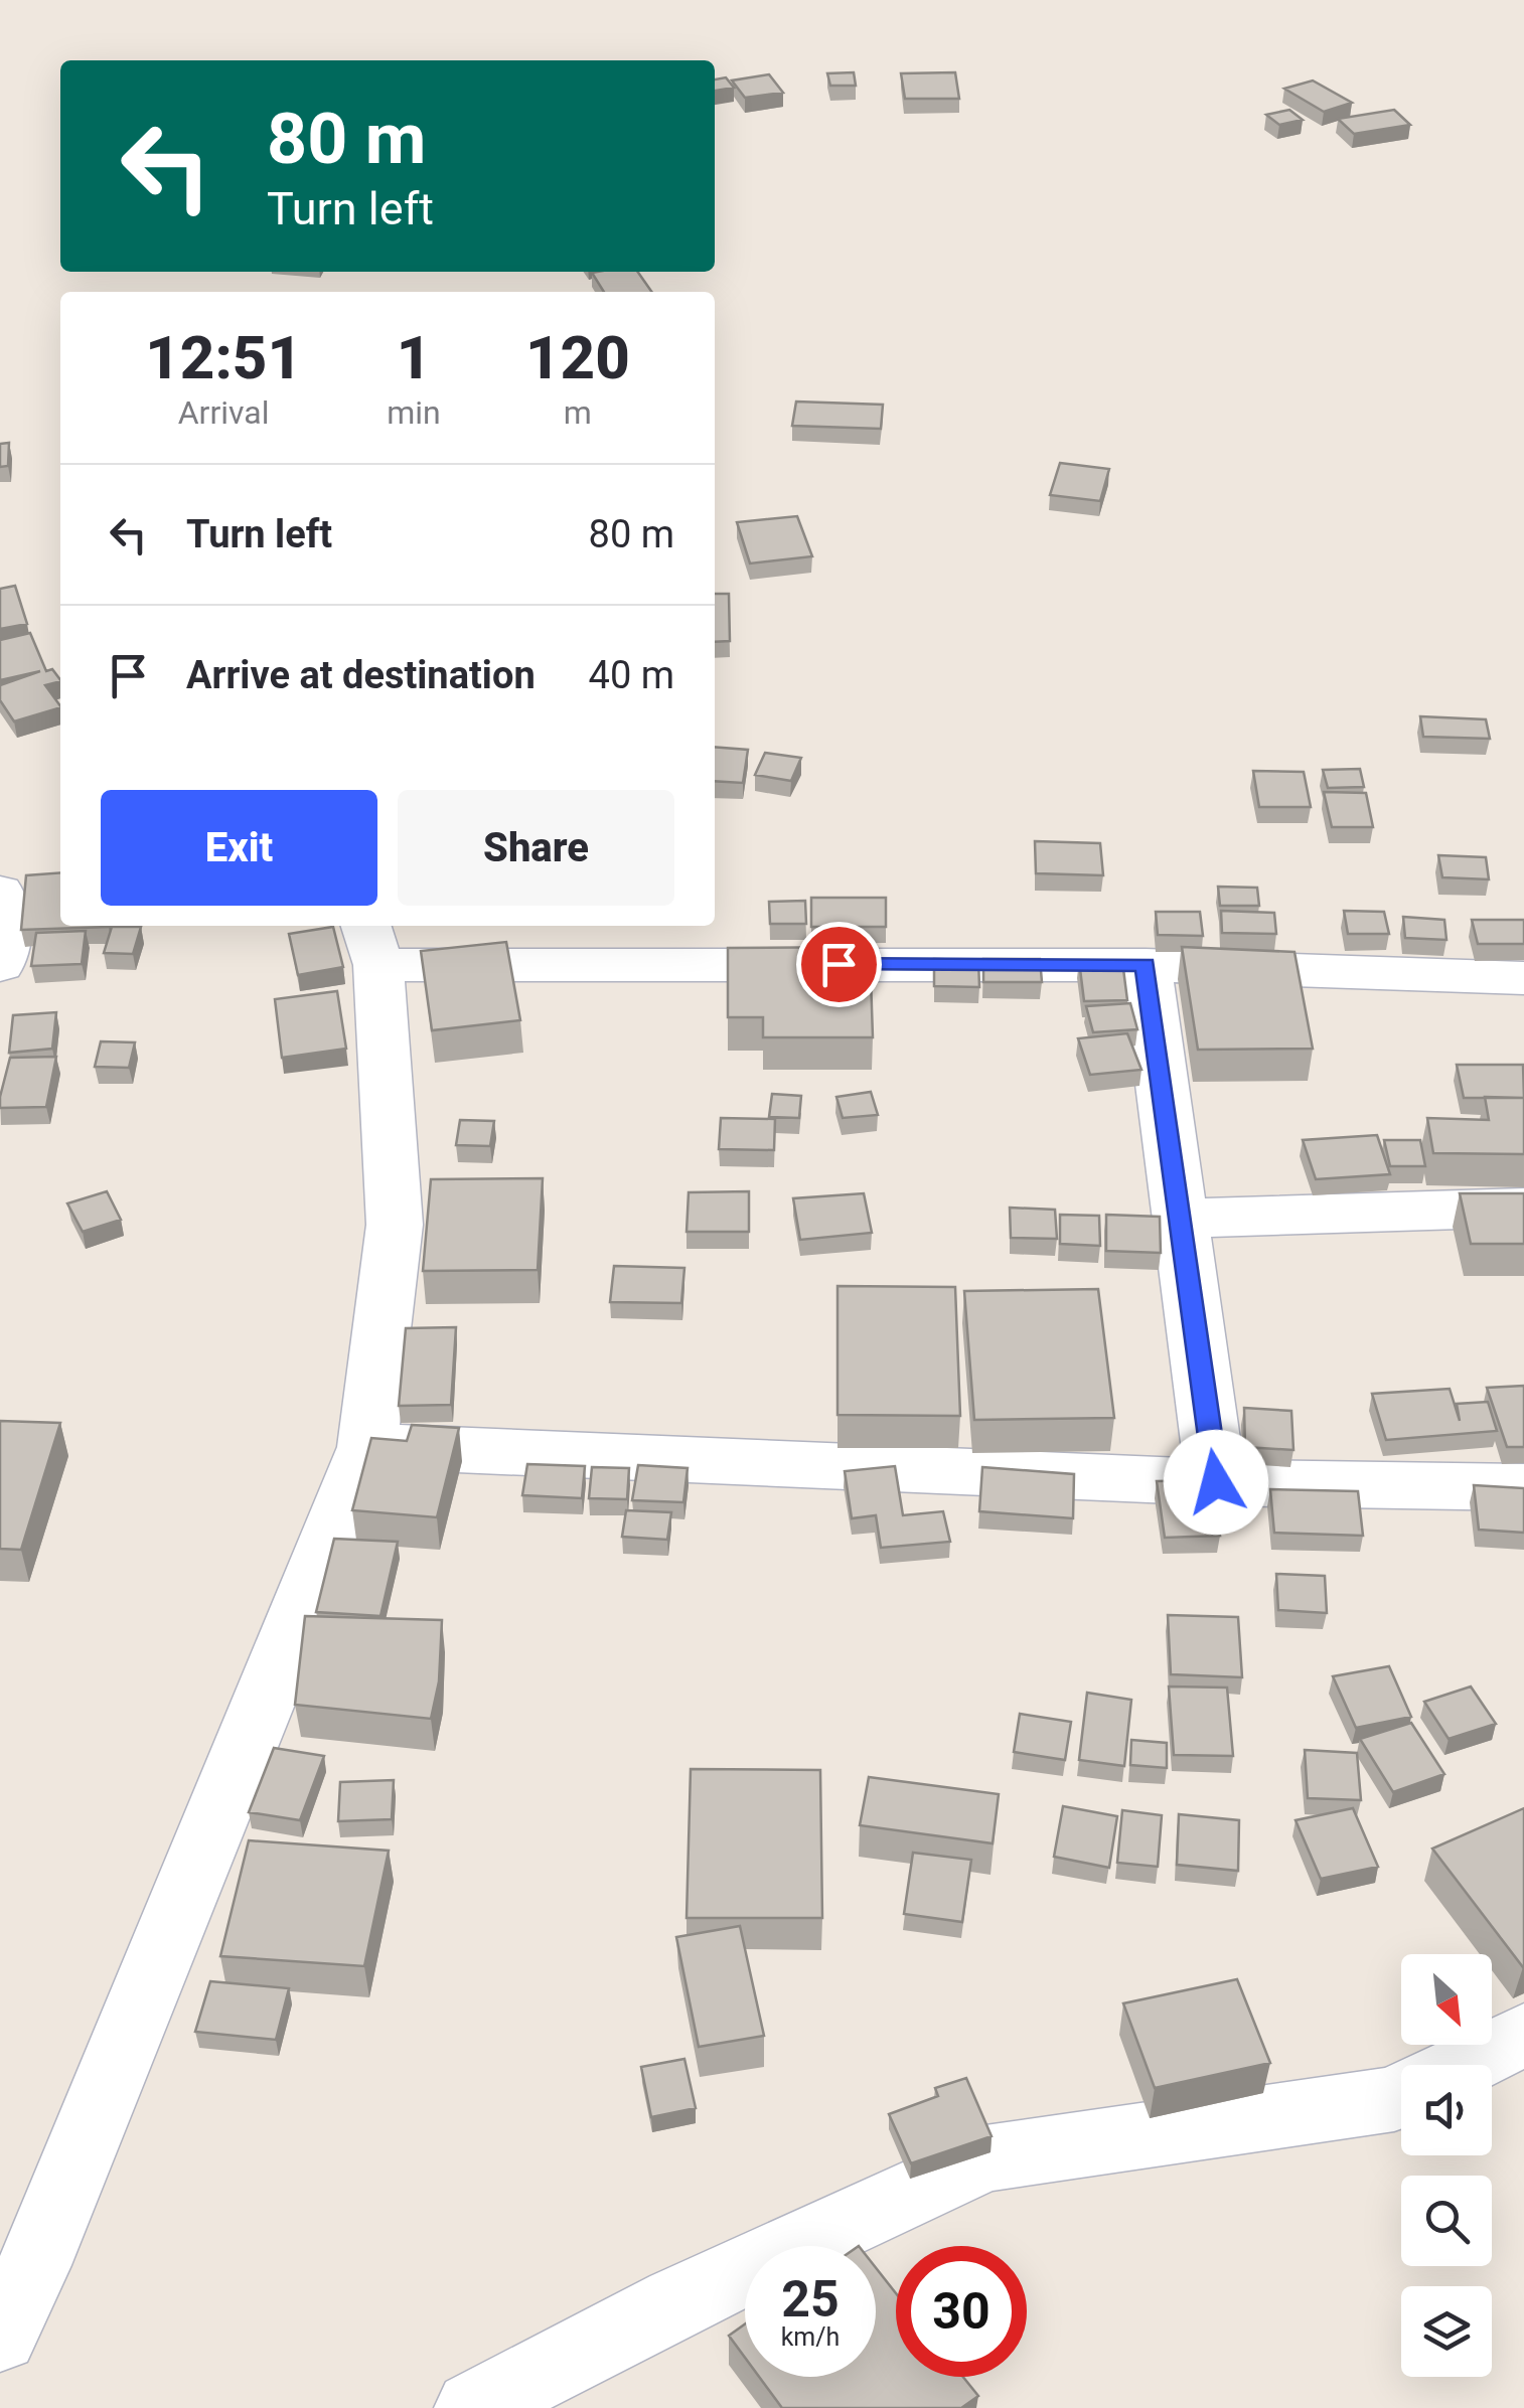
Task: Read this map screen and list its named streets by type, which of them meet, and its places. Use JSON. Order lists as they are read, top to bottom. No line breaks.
{"north":"bottom right","page":{"turn":["80 m","Turn left"],"eta":["12:51","Arrival","1","min","120","m"],"list":[{"name":"Turn left","value":"80 m"},{"name":"Arrive at destination","value":"40 m"}],"buttons":["Exit","Share"],"speed":"25 km/h","limit":"30"}}
